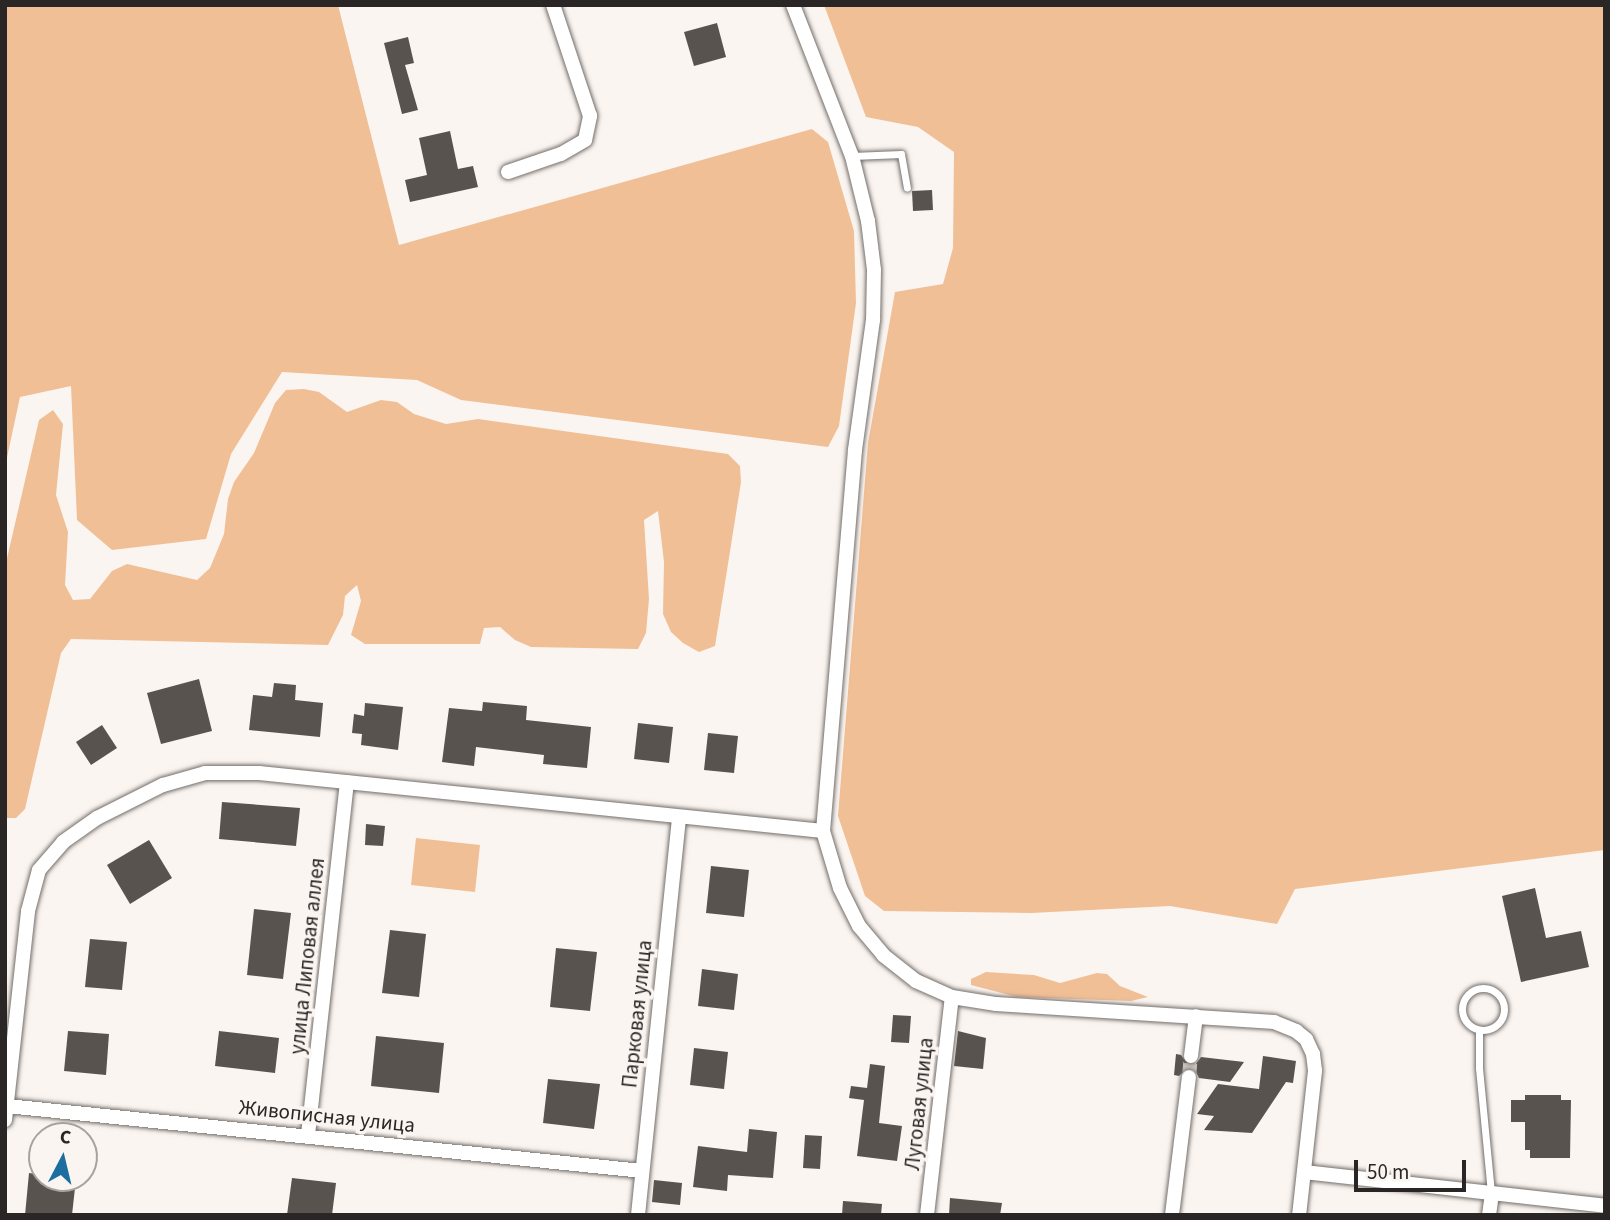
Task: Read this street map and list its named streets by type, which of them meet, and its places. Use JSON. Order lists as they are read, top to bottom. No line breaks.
{"streets":{"street":["улица Липовая аллея","Парковая улица","Луговая улица","Живописная улица"]},"crossings":[["улица Липовая аллея","Живописная улица"],["Парковая улица","Живописная улица"]],"scale_bar":"50 m","north":"top"}
